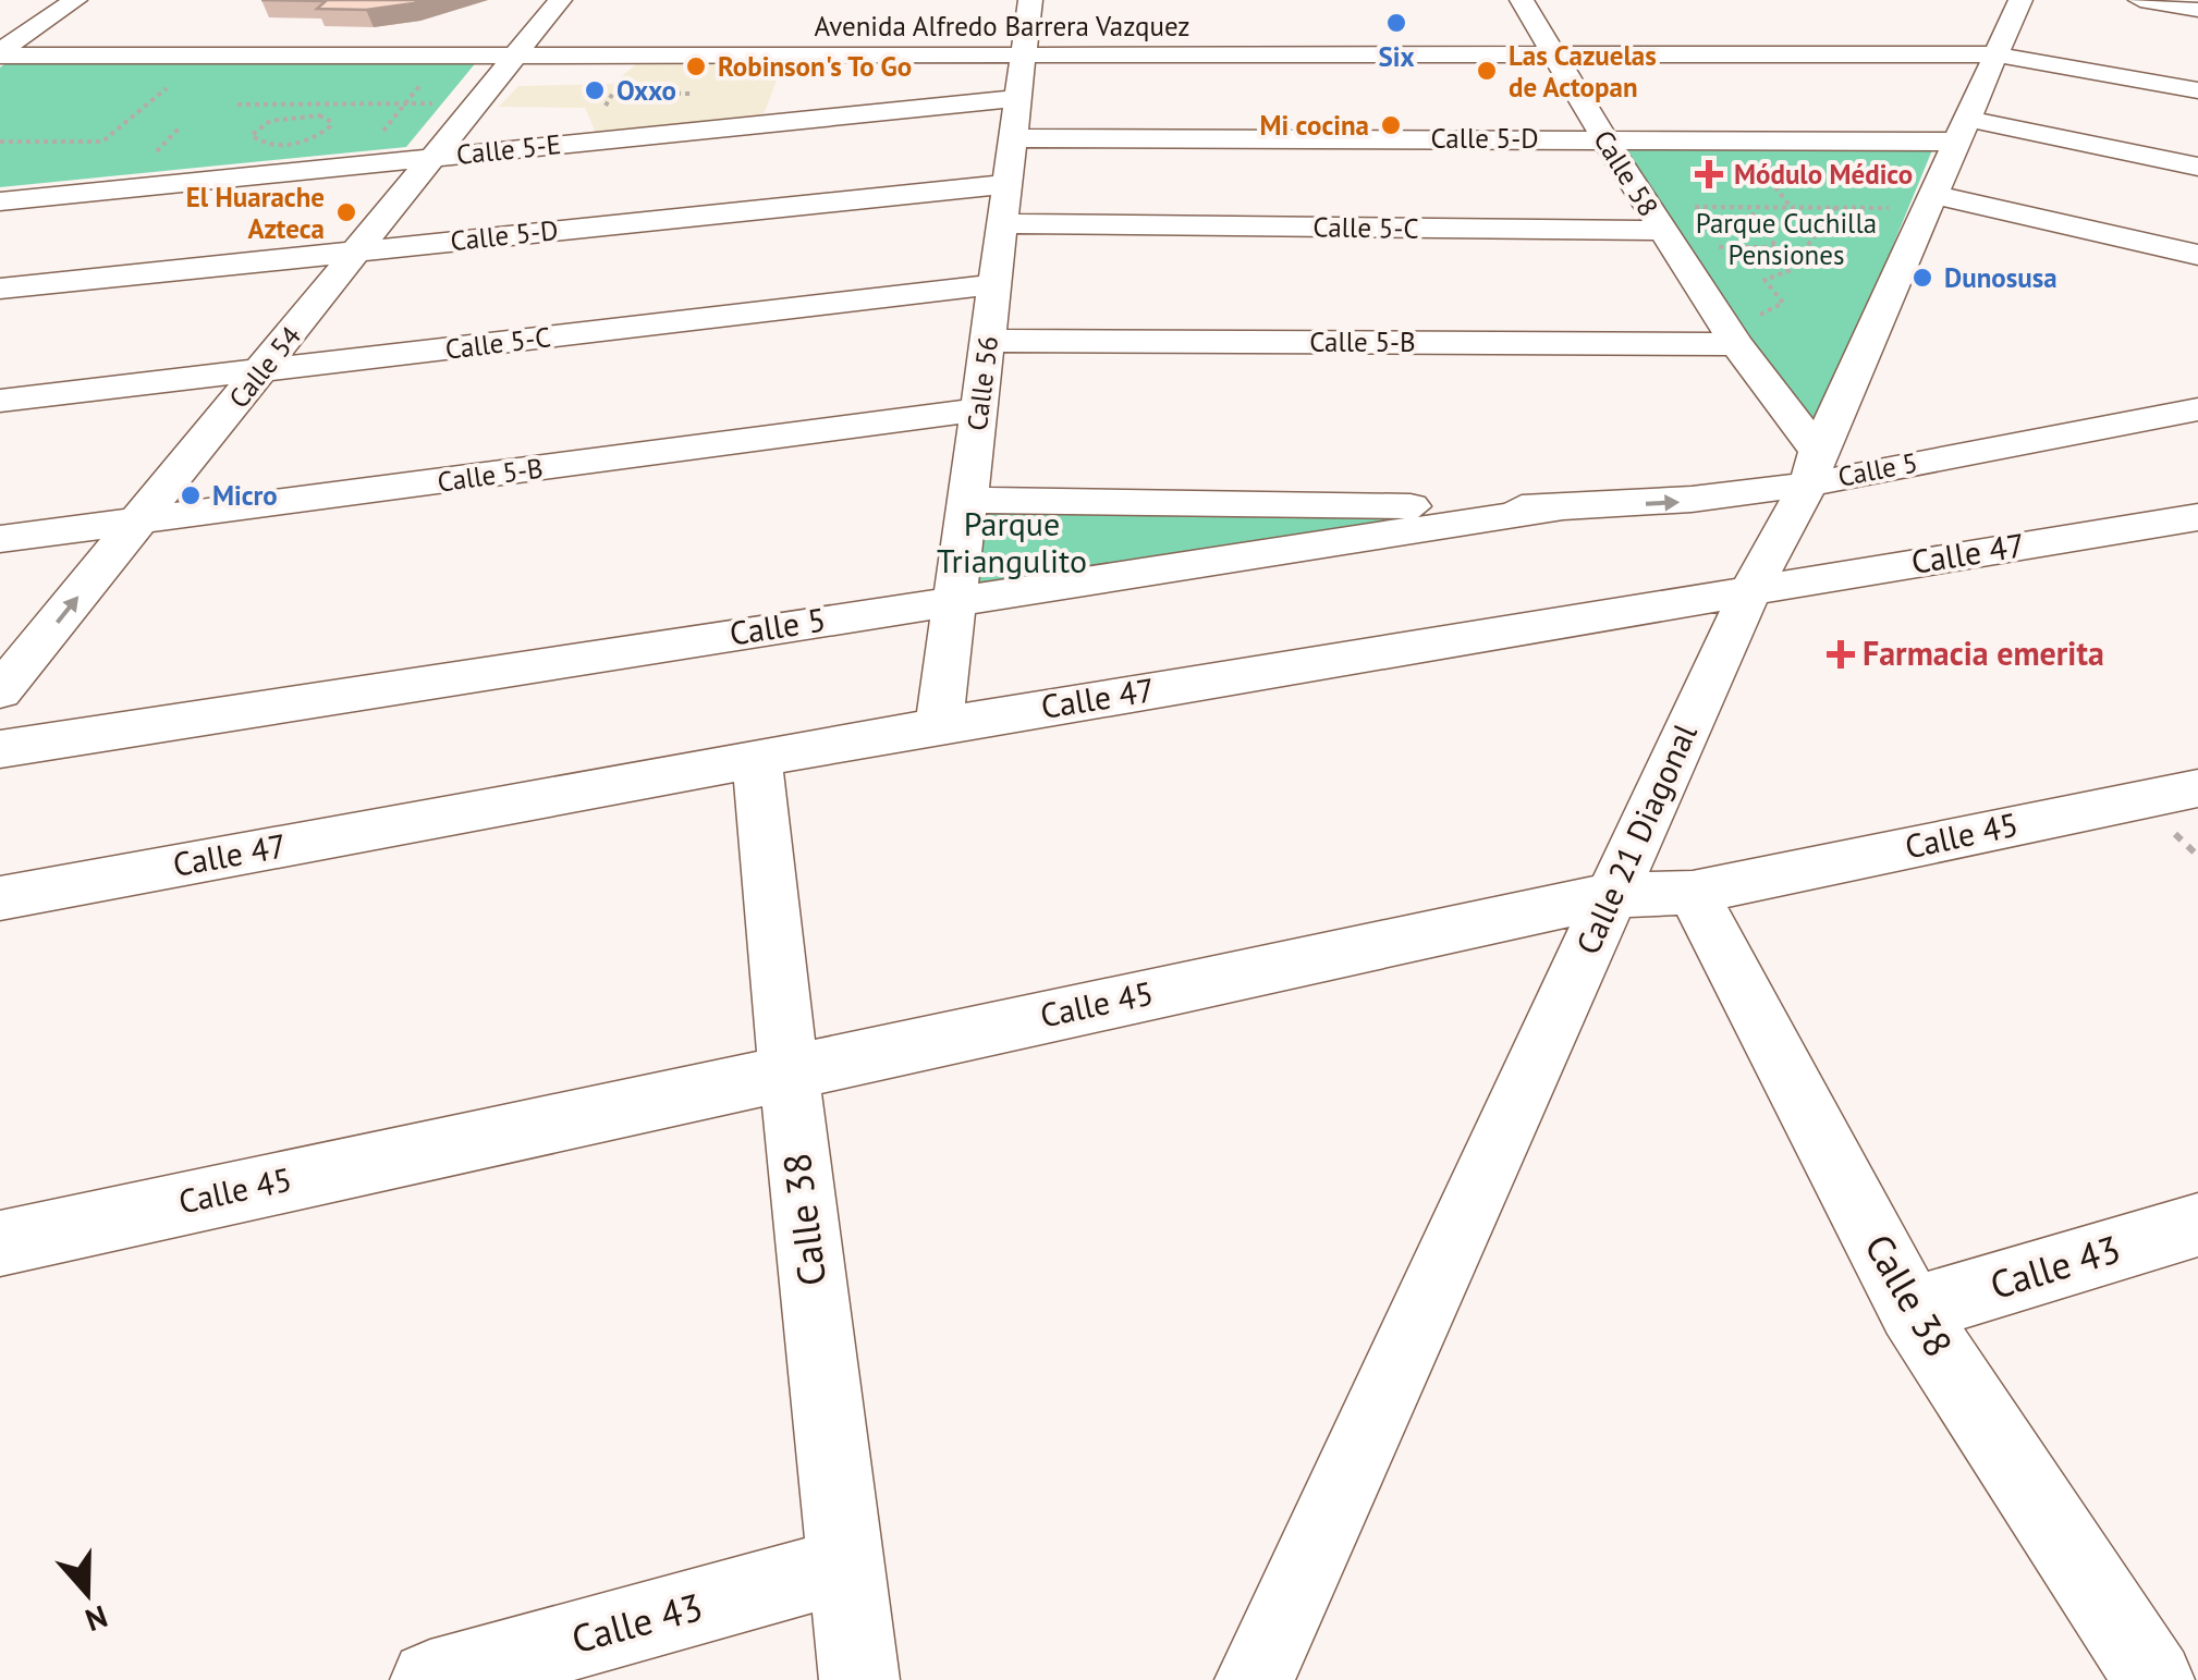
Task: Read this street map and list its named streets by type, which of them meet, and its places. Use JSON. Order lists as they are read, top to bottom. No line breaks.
{"streets":{"street":["Avenida Alfredo Barrera Vazquez","Calle 5-D","Calle 5-E","Calle 58","Calle 5-C","Calle 5-B","Calle 54","Calle 56","Calle 5","Calle 47","Calle 45","Calle 21 Diagonal","Calle 38","Calle 43"]},"crossings":[["Avenida Alfredo Barrera Vazquez","Calle 58"],["Avenida Alfredo Barrera Vazquez","Calle 54"],["Avenida Alfredo Barrera Vazquez","Calle 56"],["Avenida Alfredo Barrera Vazquez","Calle 21 Diagonal"],["Calle 5-D","Calle 58"],["Calle 5-D","Calle 54"],["Calle 5-D","Calle 56"],["Calle 5-D","Calle 21 Diagonal"],["Calle 5-E","Calle 54"],["Calle 5-E","Calle 56"],["Calle 58","Calle 5-C"],["Calle 58","Calle 5-B"],["Calle 58","Calle 5"],["Calle 58","Calle 21 Diagonal"],["Calle 5-C","Calle 54"],["Calle 5-C","Calle 56"],["Calle 5-B","Calle 54"],["Calle 5-B","Calle 56"],["Calle 56","Calle 5"],["Calle 56","Calle 47"],["Calle 5","Calle 21 Diagonal"],["Calle 47","Calle 21 Diagonal"],["Calle 47","Calle 38"],["Calle 45","Calle 21 Diagonal"],["Calle 45","Calle 38"],["Calle 38","Calle 43"]],"parks":["Parque Cuchilla Pensiones","Parque Triangulito"],"places":{"other":["Six","Robinson's To Go","Las Cazuelas de Actopan","Oxxo","Mi cocina","El Huarache Azteca","Dunosusa","Micro"],"health":["Módulo Médico","Farmacia emerita"]},"north":"bottom"}
